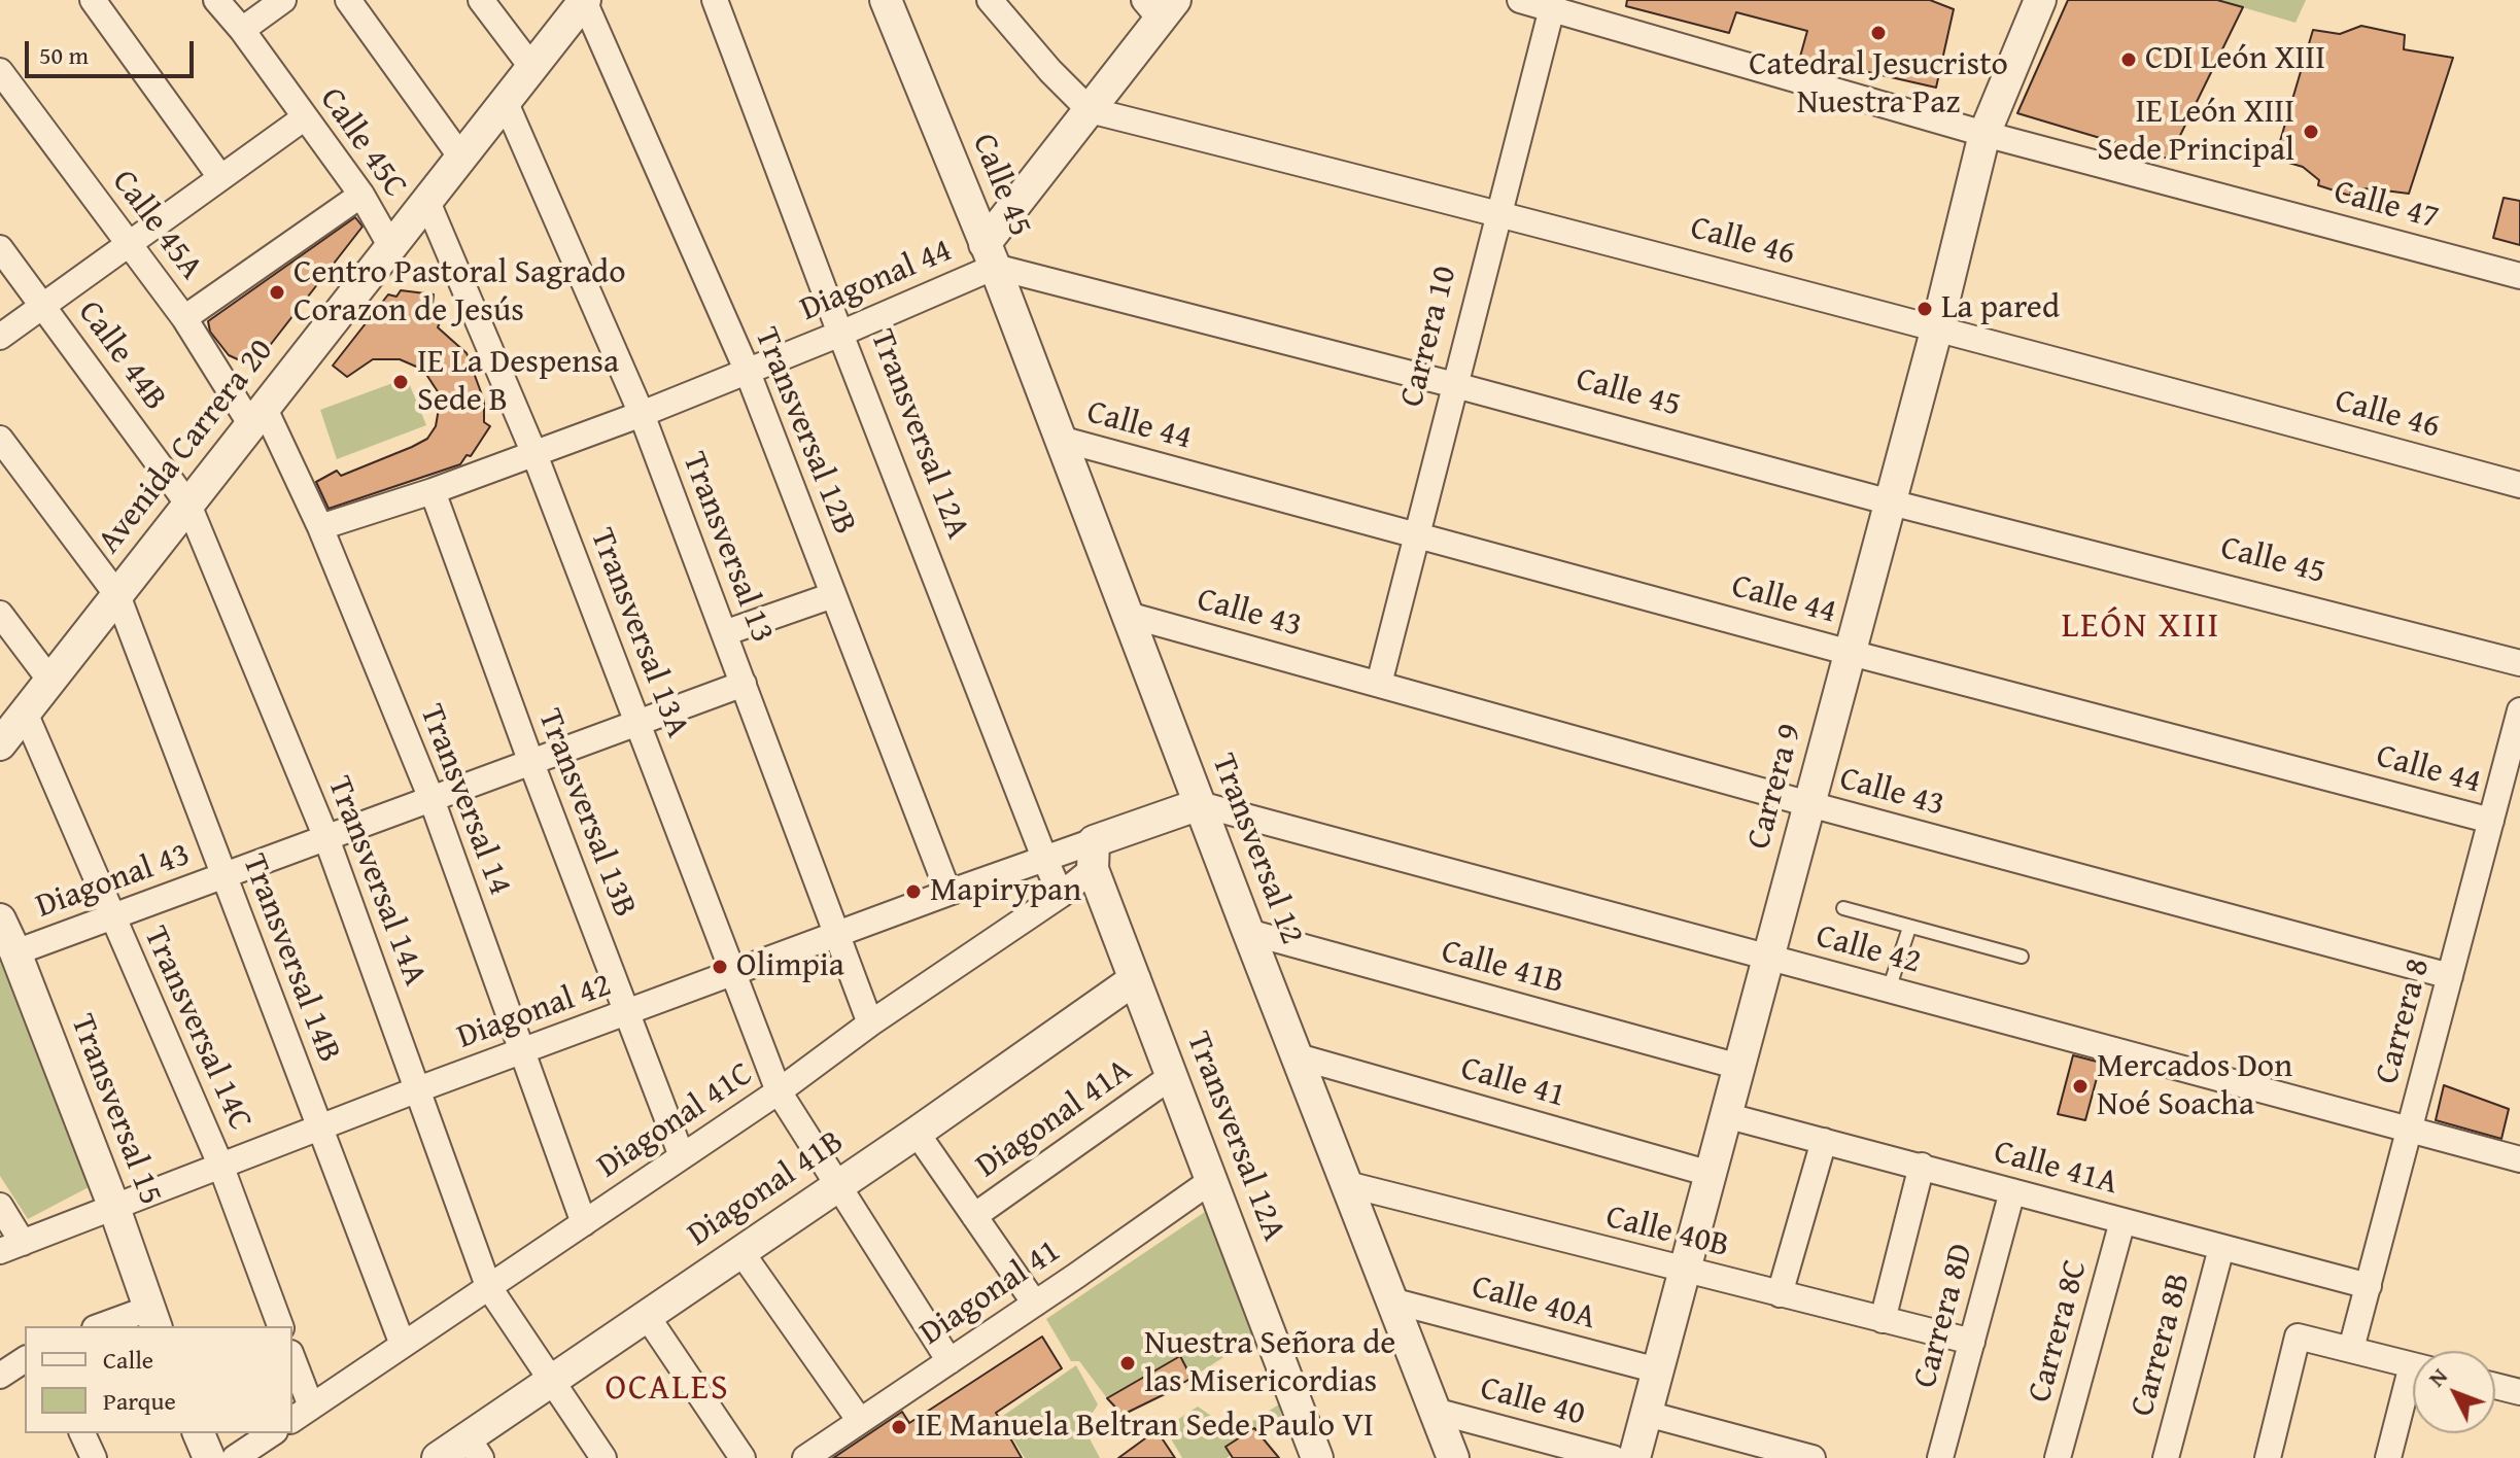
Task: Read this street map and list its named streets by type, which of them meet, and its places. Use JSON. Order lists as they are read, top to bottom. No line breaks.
{"streets":{"street":["Calle 45C","Calle 45","Calle 47","Calle 45A","Calle 46","Diagonal 44","Carrera 10","Calle 44B","Calle 44","Transversal 12B","Transversal 12A","Avenida Carrera 20","Transversal 13","Calle 43","Transversal 13A","Carrera 9","Transversal 14","Transversal 13B","Transversal 12","Diagonal 43","Transversal 14A","Calle 42","Transversal 14B","Calle 41B","Diagonal 42","Carrera 8","Transversal 14C","Calle 41","Transversal 15","Diagonal 41A","Diagonal 41C","Calle 41A","Diagonal 41B","Calle 40B","Diagonal 41","Calle 40A","Carrera 8D","Carrera 8C","Carrera 8B","Calle 40"]},"crossings":[["Calle 45C","Avenida Carrera 20"],["Calle 45","Diagonal 44"],["Calle 45","Carrera 10"],["Calle 45","Carrera 9"],["Calle 45","Transversal 12"],["Calle 47","Carrera 10"],["Calle 47","Carrera 9"],["Calle 45A","Avenida Carrera 20"],["Calle 45A","Transversal 14"],["Calle 46","Carrera 10"],["Calle 46","Carrera 9"],["Diagonal 44","Transversal 12B"],["Diagonal 44","Transversal 12A"],["Diagonal 44","Transversal 13"],["Diagonal 44","Transversal 13A"],["Diagonal 44","Transversal 14"],["Diagonal 44","Transversal 13B"],["Diagonal 44","Transversal 12"],["Carrera 10","Calle 44"],["Carrera 10","Calle 43"],["Calle 44B","Avenida Carrera 20"],["Calle 44B","Transversal 14A"],["Calle 44","Carrera 9"],["Calle 44","Transversal 12"],["Calle 44","Carrera 8"],["Transversal 12B","Avenida Carrera 20"],["Transversal 12B","Diagonal 42"],["Transversal 12A","Diagonal 42"],["Transversal 12A","Diagonal 41A"],["Transversal 12A","Diagonal 41C"],["Transversal 12A","Diagonal 41B"],["Transversal 12A","Diagonal 41"],["Avenida Carrera 20","Transversal 13"],["Avenida Carrera 20","Transversal 13A"],["Avenida Carrera 20","Transversal 14"],["Avenida Carrera 20","Transversal 14A"],["Avenida Carrera 20","Transversal 14B"],["Avenida Carrera 20","Transversal 14C"],["Transversal 13","Diagonal 43"],["Transversal 13","Diagonal 42"],["Transversal 13","Diagonal 41C"],["Calle 43","Carrera 9"],["Calle 43","Transversal 12"],["Calle 43","Carrera 8"],["Transversal 13A","Diagonal 43"],["Transversal 13A","Diagonal 42"],["Transversal 13A","Diagonal 41C"],["Carrera 9","Calle 42"],["Carrera 9","Calle 41B"],["Carrera 9","Calle 41"],["Carrera 9","Calle 41A"],["Carrera 9","Calle 40B"],["Carrera 9","Calle 40A"],["Transversal 14","Diagonal 43"],["Transversal 14","Diagonal 42"],["Transversal 14","Diagonal 41C"],["Transversal 13B","Diagonal 43"],["Transversal 13B","Diagonal 42"],["Transversal 13B","Diagonal 41C"],["Transversal 12","Calle 42"],["Transversal 12","Calle 41B"],["Transversal 12","Calle 41"],["Transversal 12","Calle 40B"],["Transversal 12","Calle 40A"],["Transversal 12","Calle 40"],["Diagonal 43","Transversal 14A"],["Diagonal 43","Transversal 14B"],["Diagonal 43","Transversal 14C"],["Diagonal 43","Transversal 15"],["Transversal 14A","Diagonal 42"],["Transversal 14A","Diagonal 41C"],["Calle 42","Carrera 8"],["Transversal 14B","Diagonal 42"],["Transversal 14B","Diagonal 41C"],["Diagonal 42","Transversal 14C"],["Diagonal 42","Transversal 15"],["Diagonal 42","Diagonal 41C"],["Carrera 8","Calle 41A"],["Calle 41A","Carrera 8D"],["Calle 41A","Carrera 8C"],["Calle 41A","Carrera 8B"],["Calle 40B","Carrera 8D"]],"districts":["LEÓN XIII","OCALES"],"places":["Catedral Jesucristo Nuestra Paz","CDI León XIII","IE León XIII Sede Principal","Centro Pastoral Sagrado Corazon de Jesús","La pared","IE La Despensa Sede B","Mapirypan","Olimpia","Mercados Don Noé Soacha","Nuestra Señora de las Misericordias","IE Manuela Beltran Sede Paulo VI"],"legend":["Calle","Parque"],"scale_bar":"50 m","north":"top left"}
